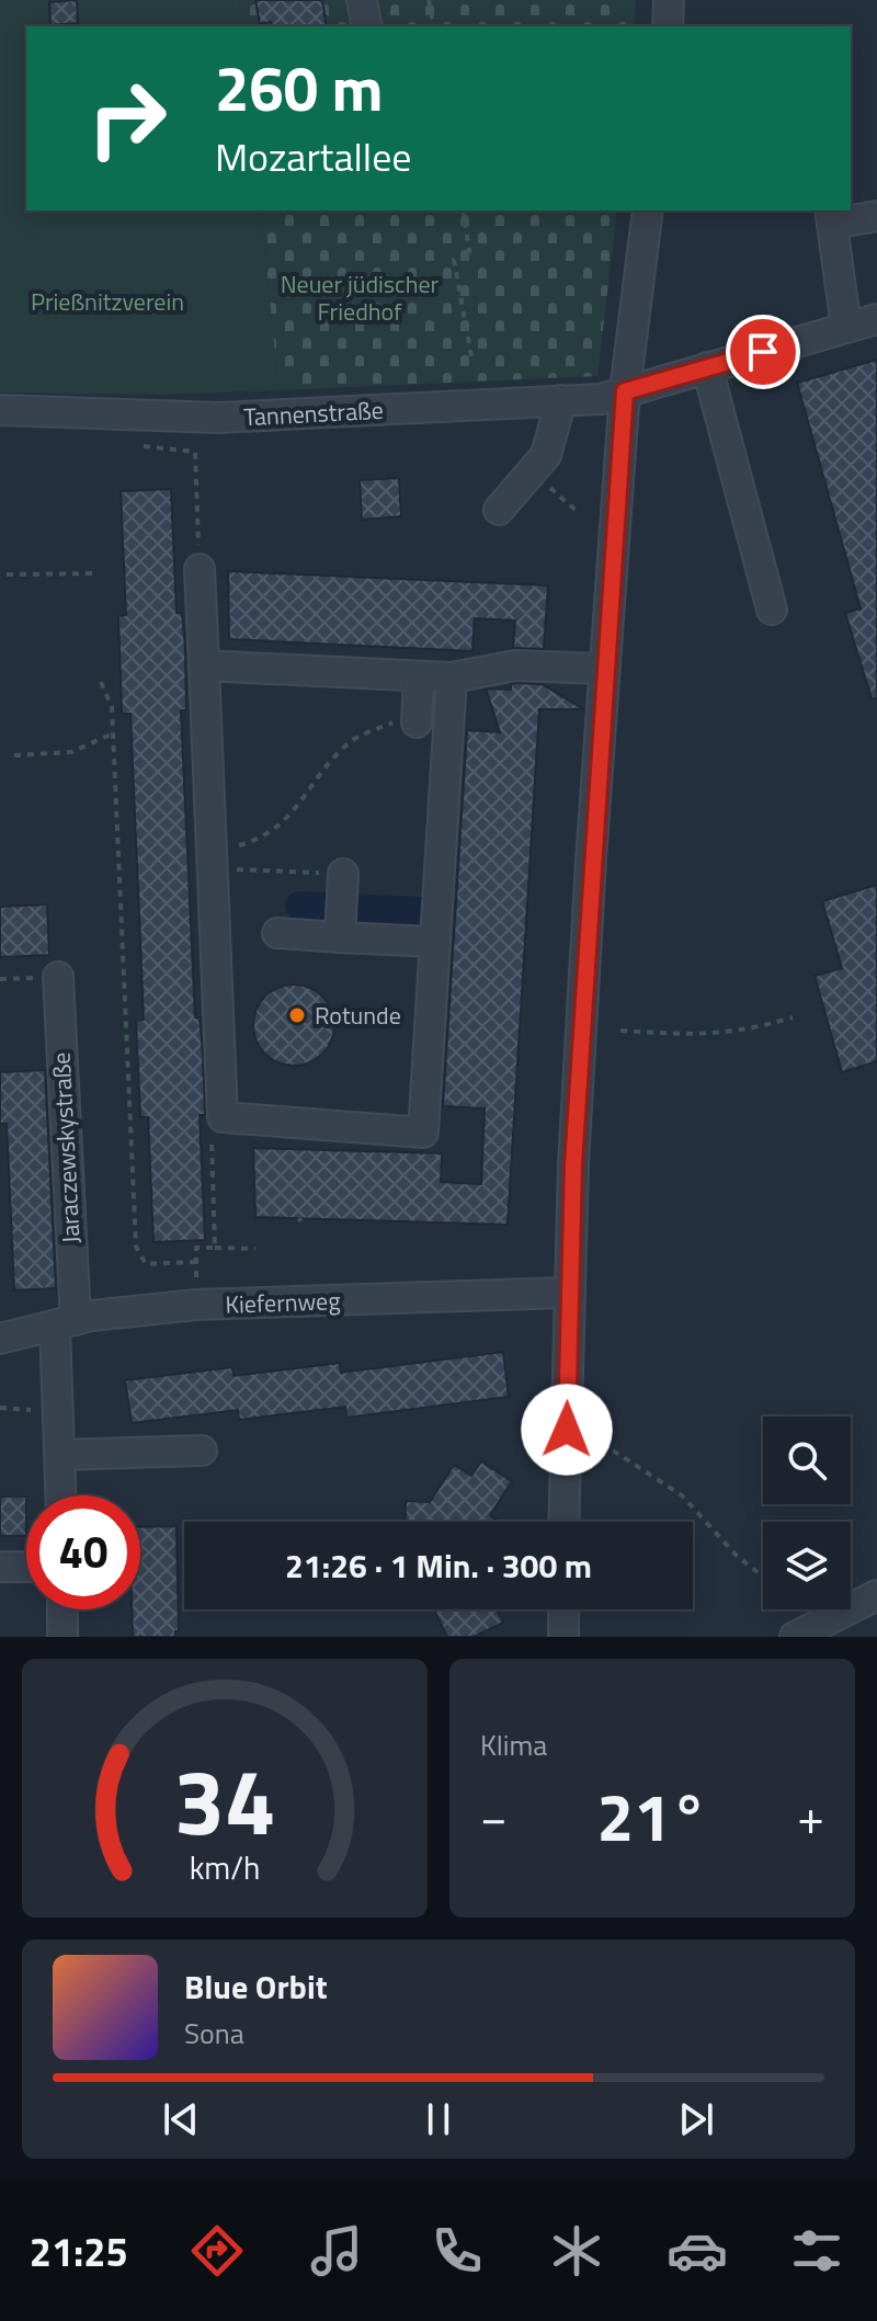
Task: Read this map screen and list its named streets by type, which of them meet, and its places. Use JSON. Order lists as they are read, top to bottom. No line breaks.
{"streets":{"street":["Tannenstraße","Jaraczewskystraße","Kiefernweg"]},"crossings":[["Jaraczewskystraße","Kiefernweg"]],"parks":["Neuer jüdischer Friedhof","Prießnitzverein"],"places":["Rotunde"],"page":{"turn":["260 m","Mozartallee"],"limit":"40","trip":"21:26 · 1 Min. · 300 m","tile":"Klima","heat":["−","21°","+"],"song":["Blue Orbit","Sona"],"tabs":"21:25","gauge":["34","km/h"]}}
